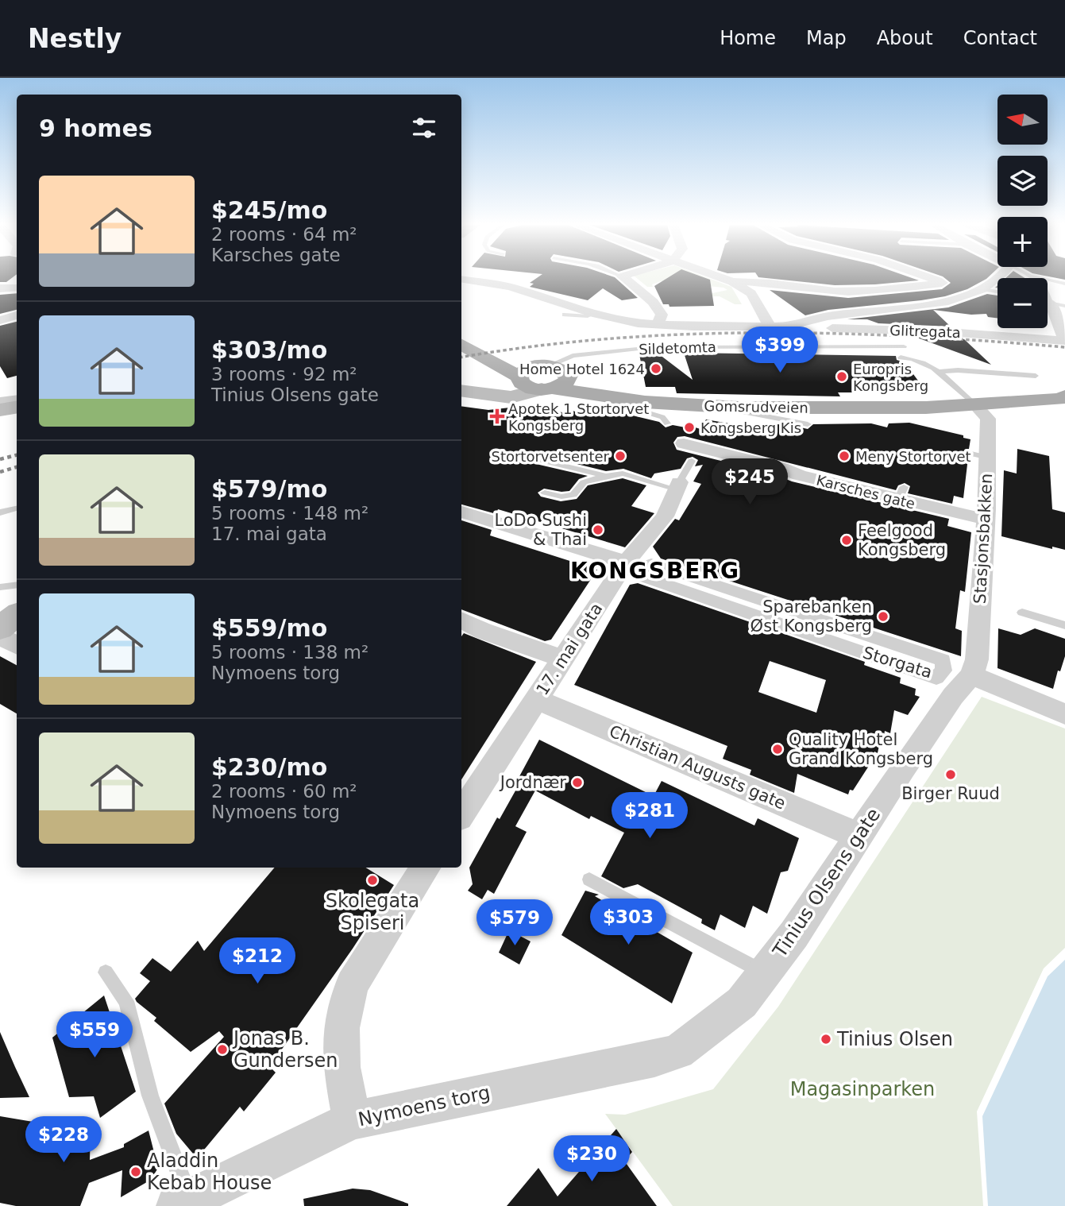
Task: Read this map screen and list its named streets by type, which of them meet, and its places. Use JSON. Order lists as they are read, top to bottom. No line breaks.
{"streets":{"main road":["Gomsrudveien"],"street":["Glitregata","Karsches gate","Stasjonsbakken","17. mai gata","Storgata","Christian Augusts gate","Tinius Olsens gate","Nymoens torg"],"lane":["Sildetomta"]},"crossings":[["Sildetomta","Gomsrudveien"],["Gomsrudveien","Stasjonsbakken"],["Karsches gate","Stasjonsbakken"],["Stasjonsbakken","Tinius Olsens gate"],["17. mai gata","Storgata"],["17. mai gata","Christian Augusts gate"],["Christian Augusts gate","Tinius Olsens gate"],["Tinius Olsens gate","Nymoens torg"]],"districts":["KONGSBERG"],"parks":["Magasinparken"],"places":{"other":["Home Hotel 1624","Europris Kongsberg","Kongsberg Kis","Stortorvetsenter","Meny Stortorvet","LoDo Sushi & Thai","Feelgood Kongsberg","Sparebanken Øst Kongsberg","Quality Hotel Grand Kongsberg","Birger Ruud","Jordnær","Skolegata Spiseri","Tinius Olsen","Jonas B. Gundersen","Aladdin Kebab House"],"health":["Apotek 1 Stortorvet Kongsberg"]},"north":"left","page":{"header":"Nestly","nav":["Home","Map","About","Contact"],"map_buttons":["+","−"],"heading":"9 homes","list":[{"name":"$245/mo","note":"2 rooms · 64 m² · Karsches gate"},{"name":"$303/mo","note":"3 rooms · 92 m² · Tinius Olsens gate"},{"name":"$579/mo","note":"5 rooms · 148 m² · 17. mai gata"},{"name":"$559/mo","note":"5 rooms · 138 m² · Nymoens torg"},{"name":"$230/mo","note":"2 rooms · 60 m² · Nymoens torg"}],"price":["$399","$245","$281","$303","$579","$212","$559","$228","$230"]}}
